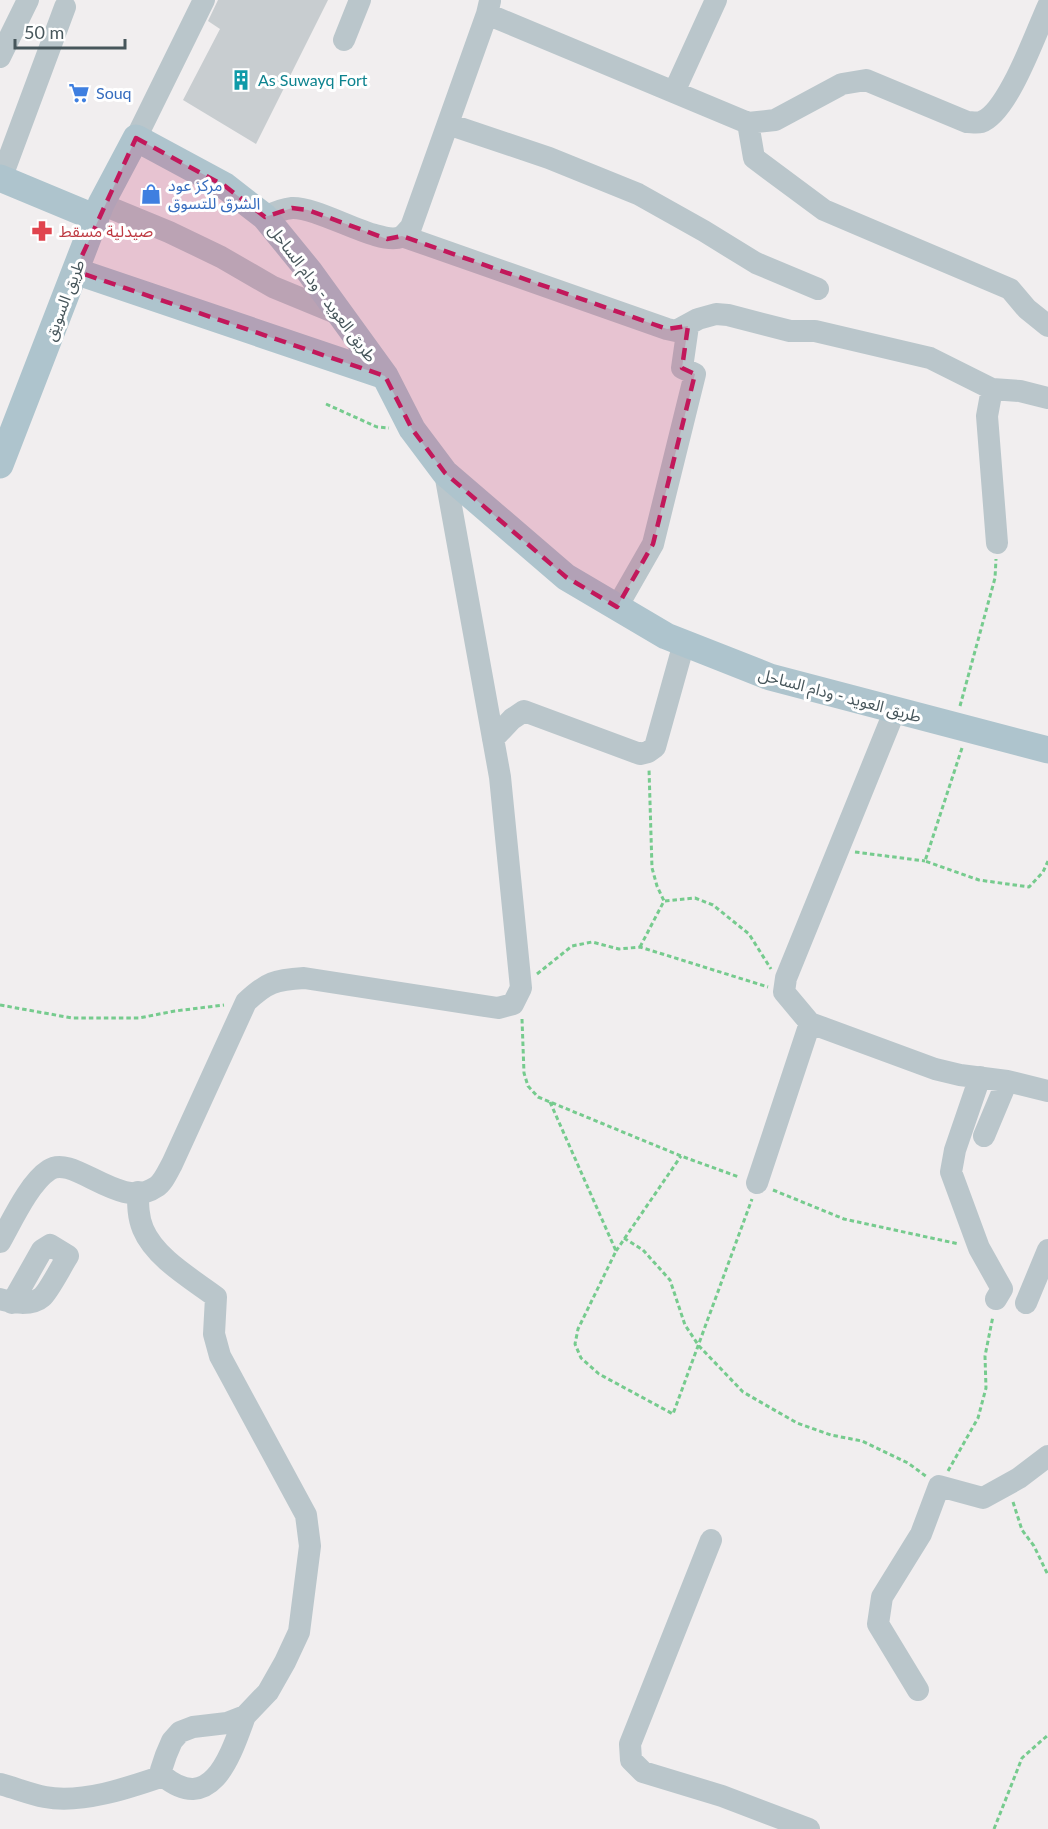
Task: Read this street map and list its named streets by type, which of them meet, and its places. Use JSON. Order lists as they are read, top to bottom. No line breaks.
{"streets":{"main road":["طريق العويد - ودام الساحل","طريق السويق"]},"crossings":[["طريق العويد - ودام الساحل","طريق السويق"]],"places":{"building":["As Suwayq Fort"],"supermarket":["Souq"],"shop":["مركز عود الشرق للتسوق"],"pharmacy":["صيدلية مسقط"]},"scale_bar":"50 m"}
